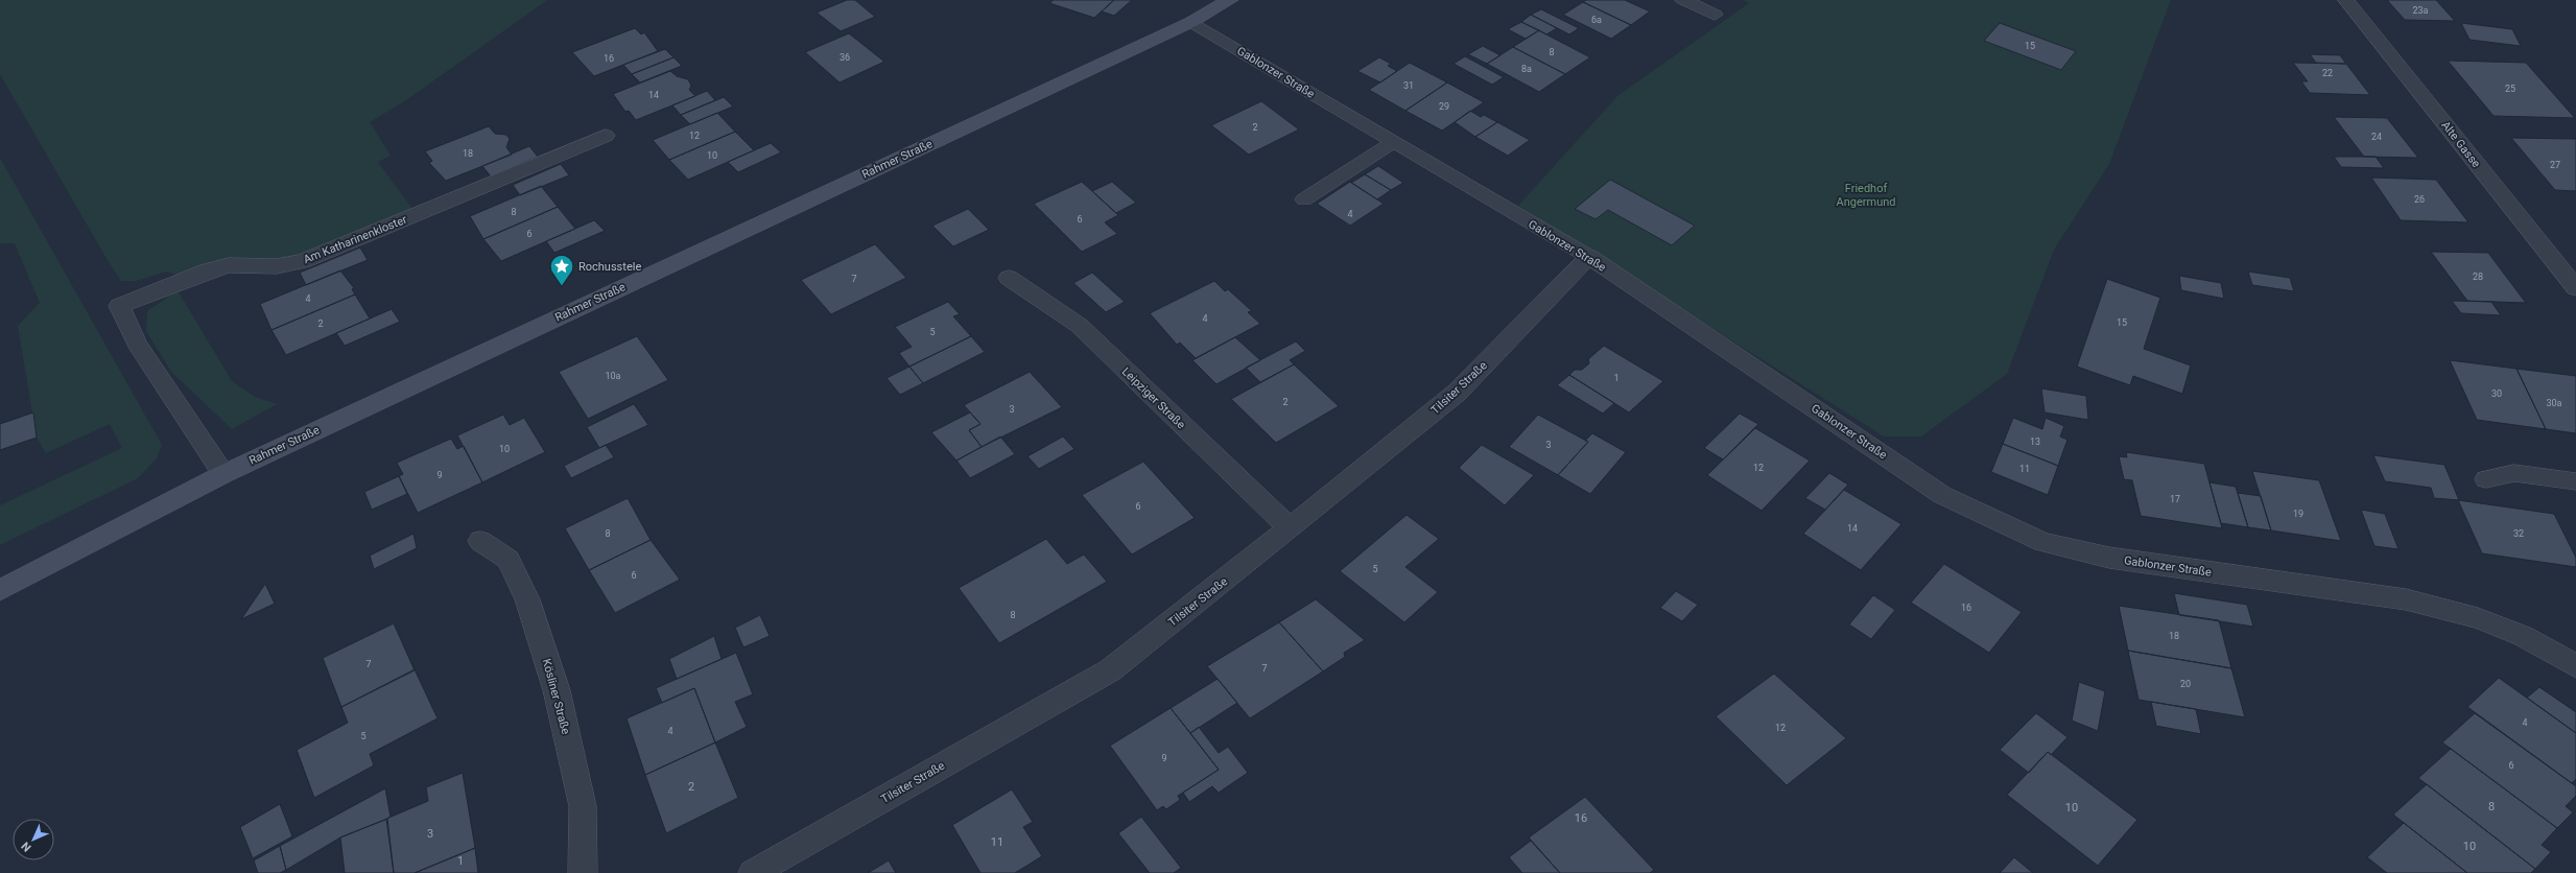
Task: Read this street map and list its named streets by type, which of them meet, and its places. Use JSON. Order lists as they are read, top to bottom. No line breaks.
{"streets":{"main road":["Rahmer Straße"],"street":["Gablonzer Straße","Alte Gasse","Am Katharinenkloster","Tilsiter Straße","Leipziger Straße","Kösliner Straße"]},"crossings":[["Gablonzer Straße","Rahmer Straße"],["Gablonzer Straße","Tilsiter Straße"],["Rahmer Straße","Am Katharinenkloster"],["Tilsiter Straße","Leipziger Straße"]],"parks":["Friedhof Angermund"],"places":{"place":["Rochusstele"]},"house_numbers":["23a","6a","15","8","36","16","8a","22","31","25","14","29","2","12","24","18","10","27","26","8","4","6","6","28","7","4","4","15","2","5","10a","1","30","2","30a","3","13","3","10","12","11","9","17","6","19","14","8","32","5","6","16","8","18","7","7","20","4","12","4","5","9","6","2","8","10","16","3","11","10","1"],"north":"bottom left"}
